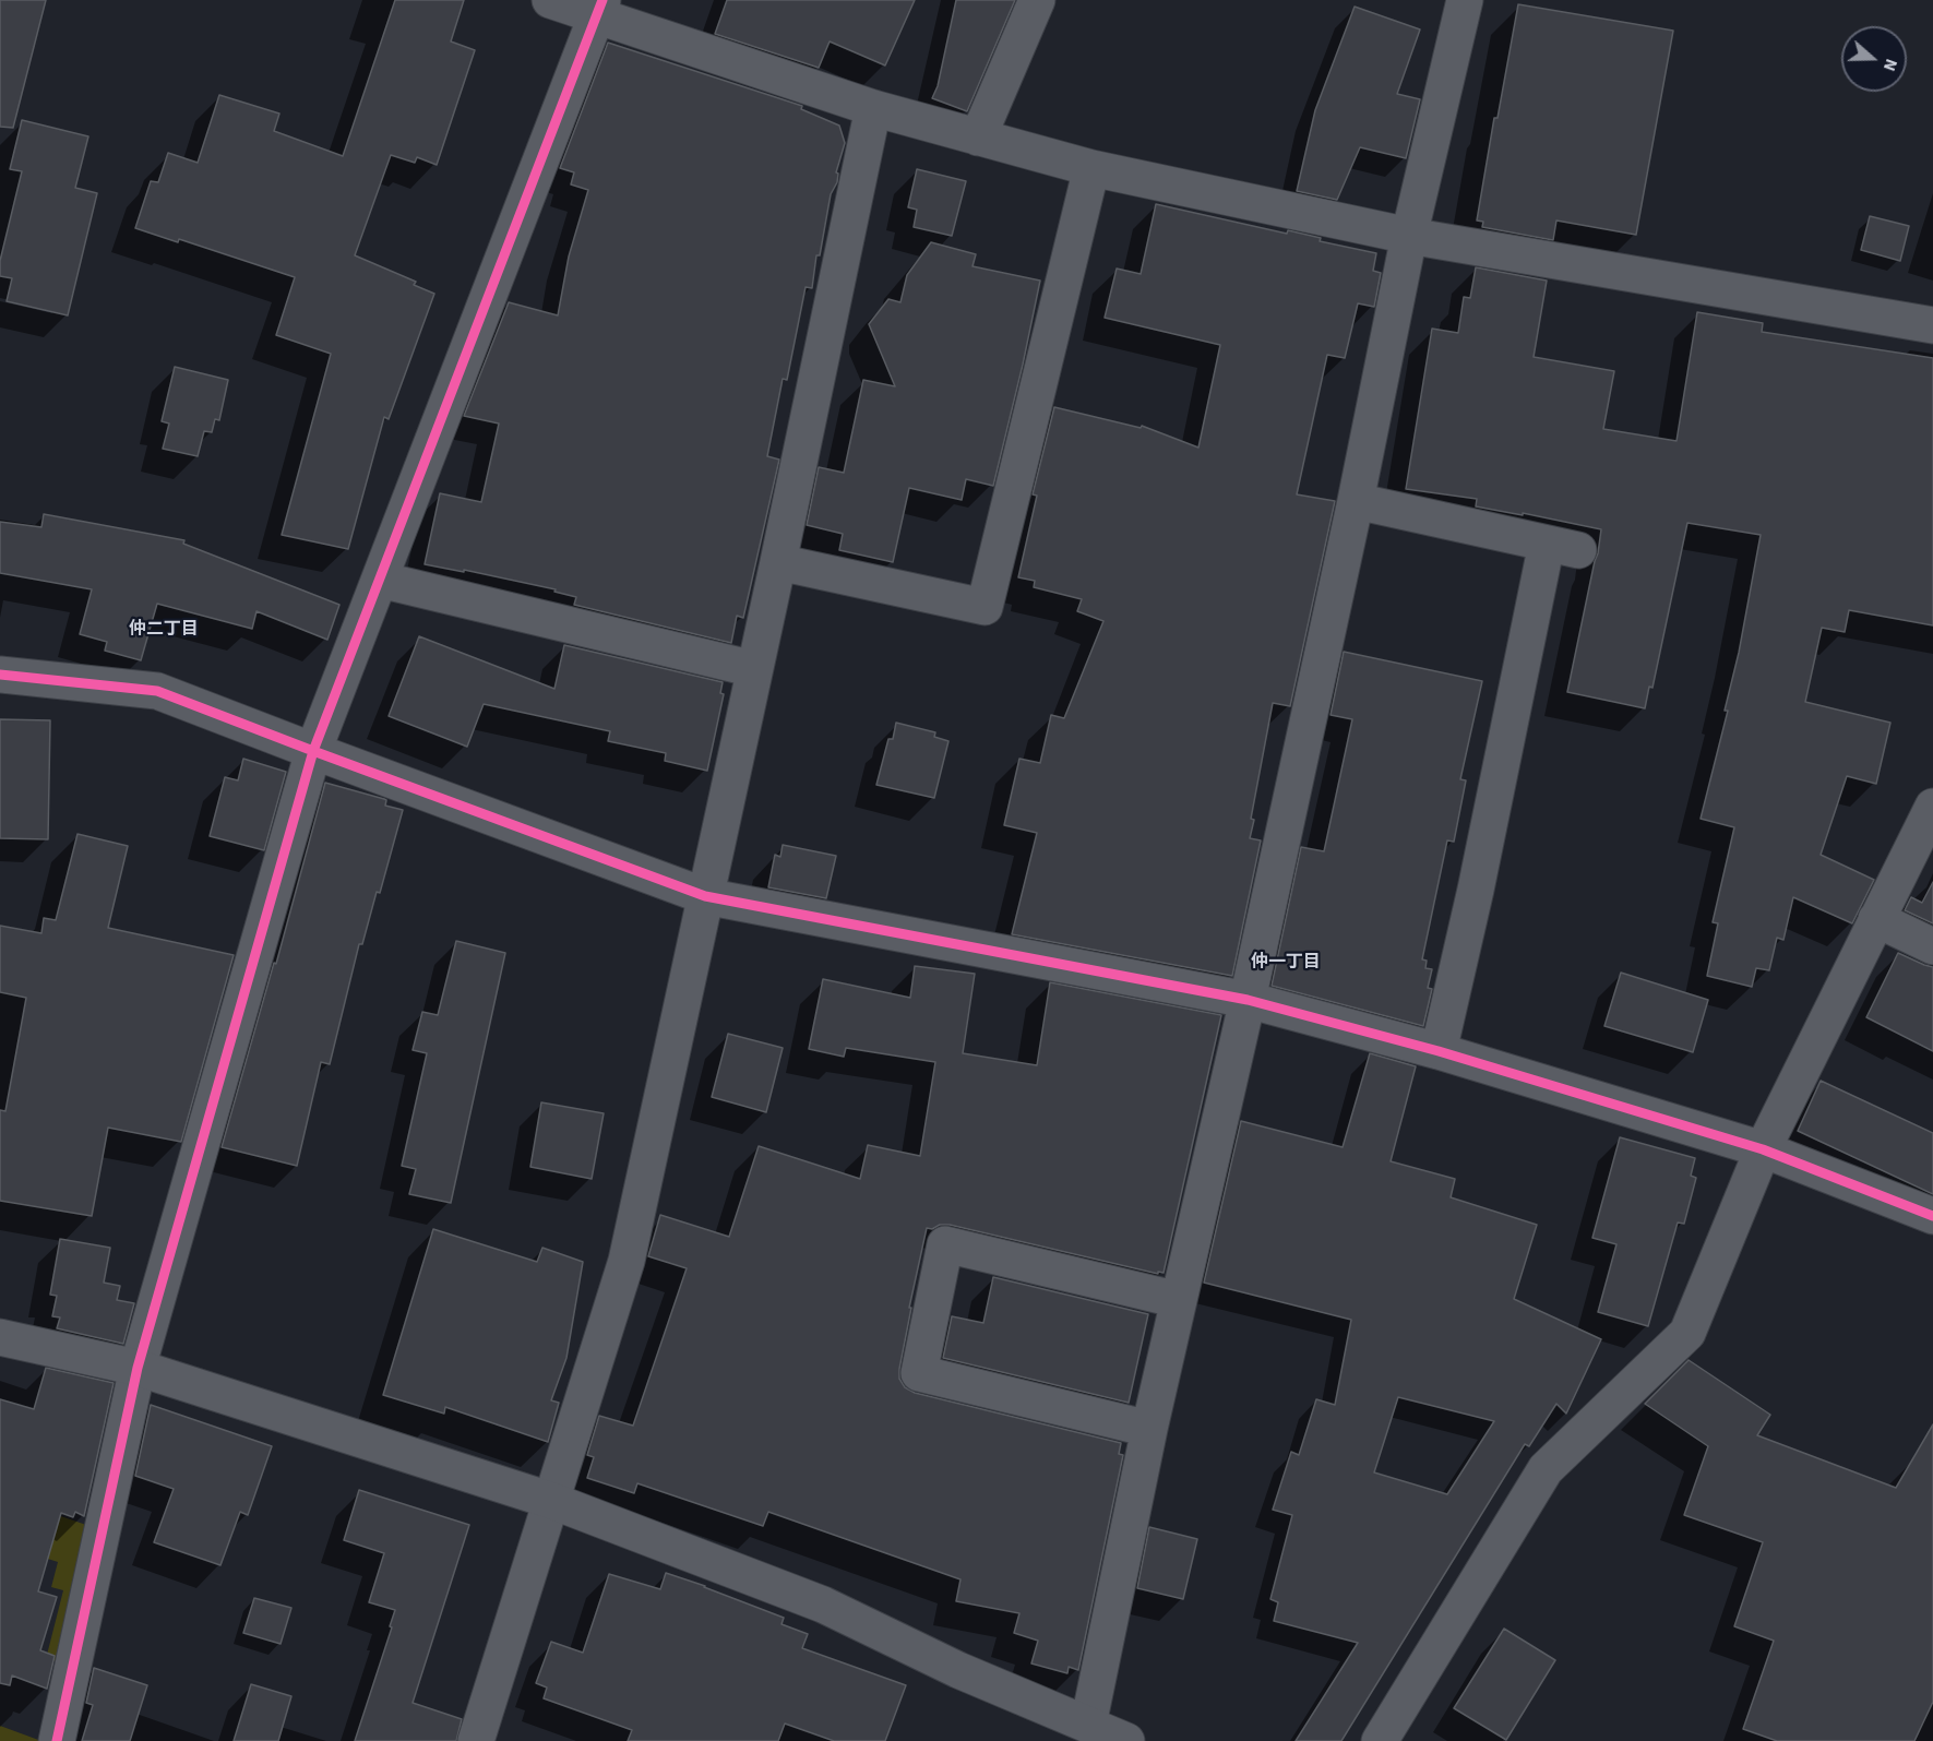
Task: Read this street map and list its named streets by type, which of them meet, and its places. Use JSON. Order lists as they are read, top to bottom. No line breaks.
{"districts":["仲二丁目","仲一丁目"],"north":"right"}
